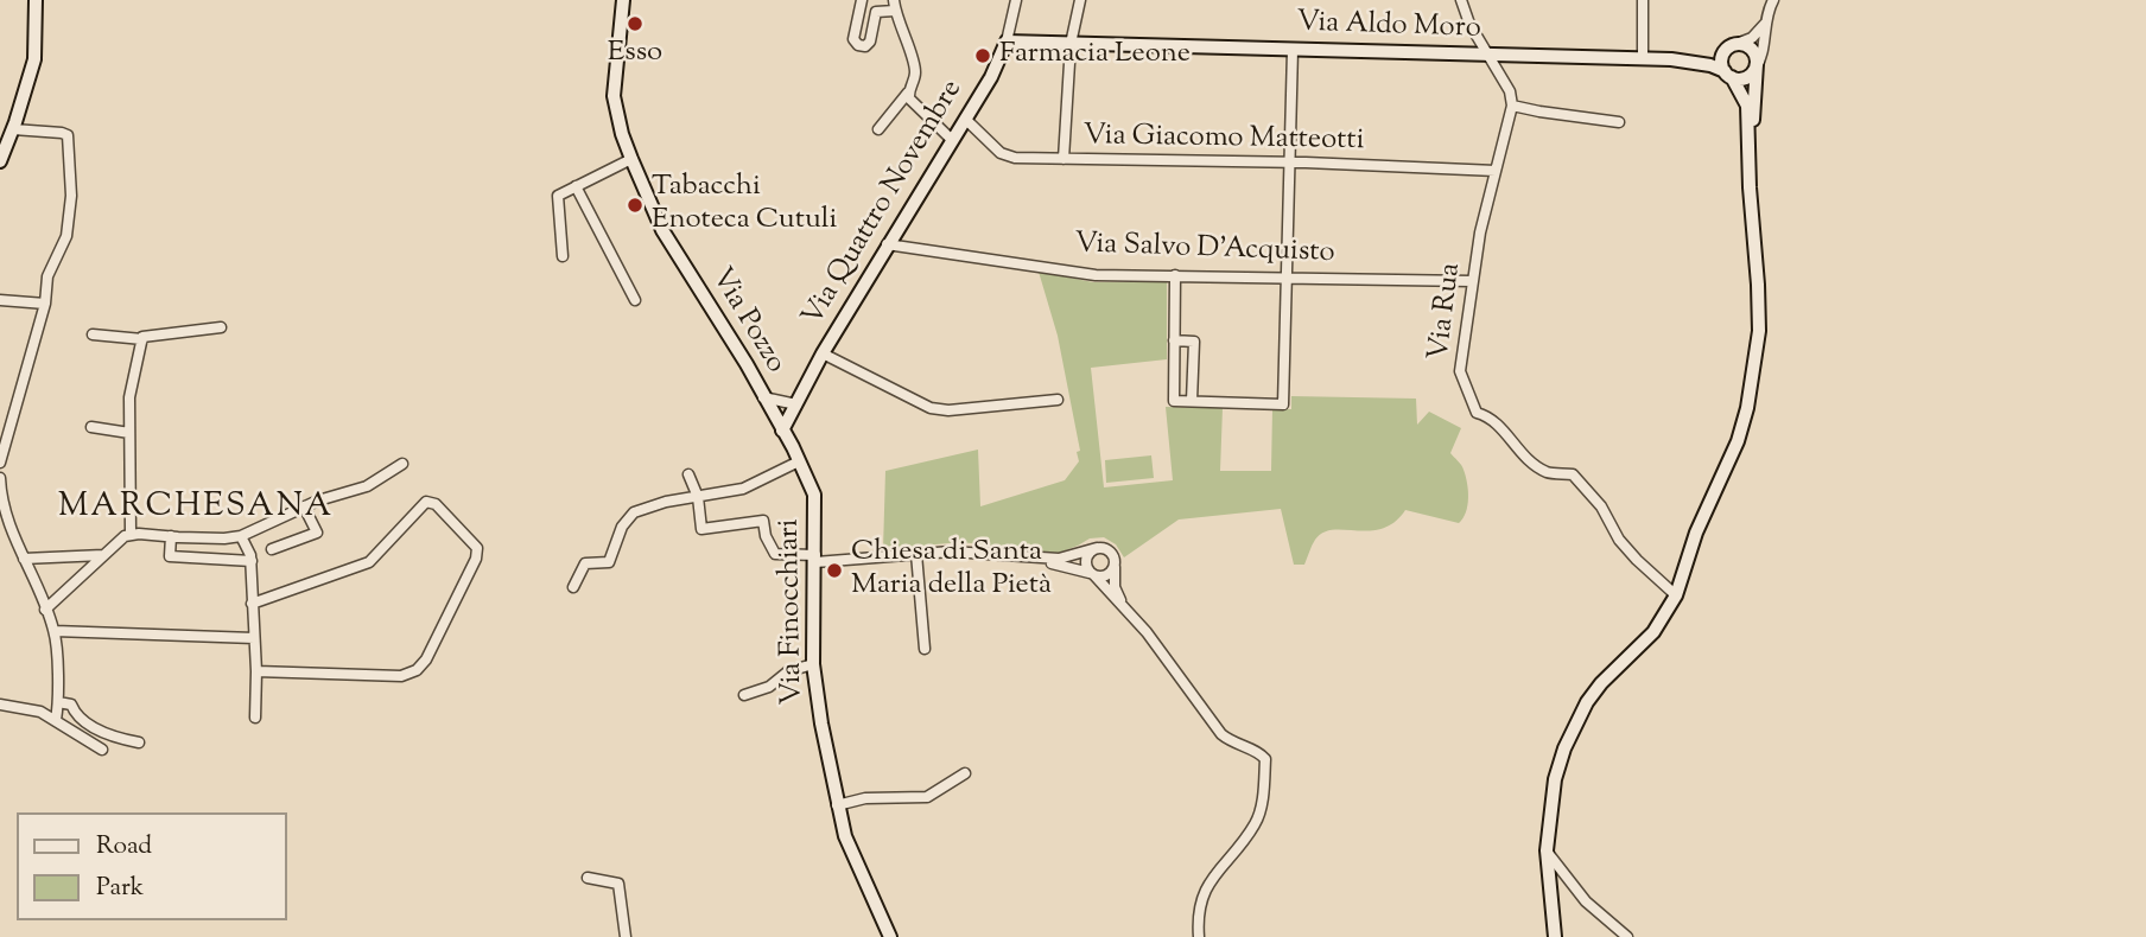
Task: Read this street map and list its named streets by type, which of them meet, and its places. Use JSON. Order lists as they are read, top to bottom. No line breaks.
{"streets":{"street":["Via Aldo Moro","Via Giacomo Matteotti","Via Quattro Novembre","Via Salvo D'Acquisto","Via Rua","Via Pozzo","Via Finocchiari"]},"crossings":[["Via Aldo Moro","Via Quattro Novembre"],["Via Giacomo Matteotti","Via Quattro Novembre"],["Via Giacomo Matteotti","Via Rua"],["Via Quattro Novembre","Via Salvo D'Acquisto"],["Via Quattro Novembre","Via Pozzo"],["Via Quattro Novembre","Via Finocchiari"],["Via Salvo D'Acquisto","Via Rua"],["Via Pozzo","Via Finocchiari"]],"districts":["MARCHESANA"],"places":["Esso","Farmacia Leone","Tabacchi Enoteca Cutuli","Chiesa di Santa Maria della Pietà"],"legend":["Road","Park"]}
